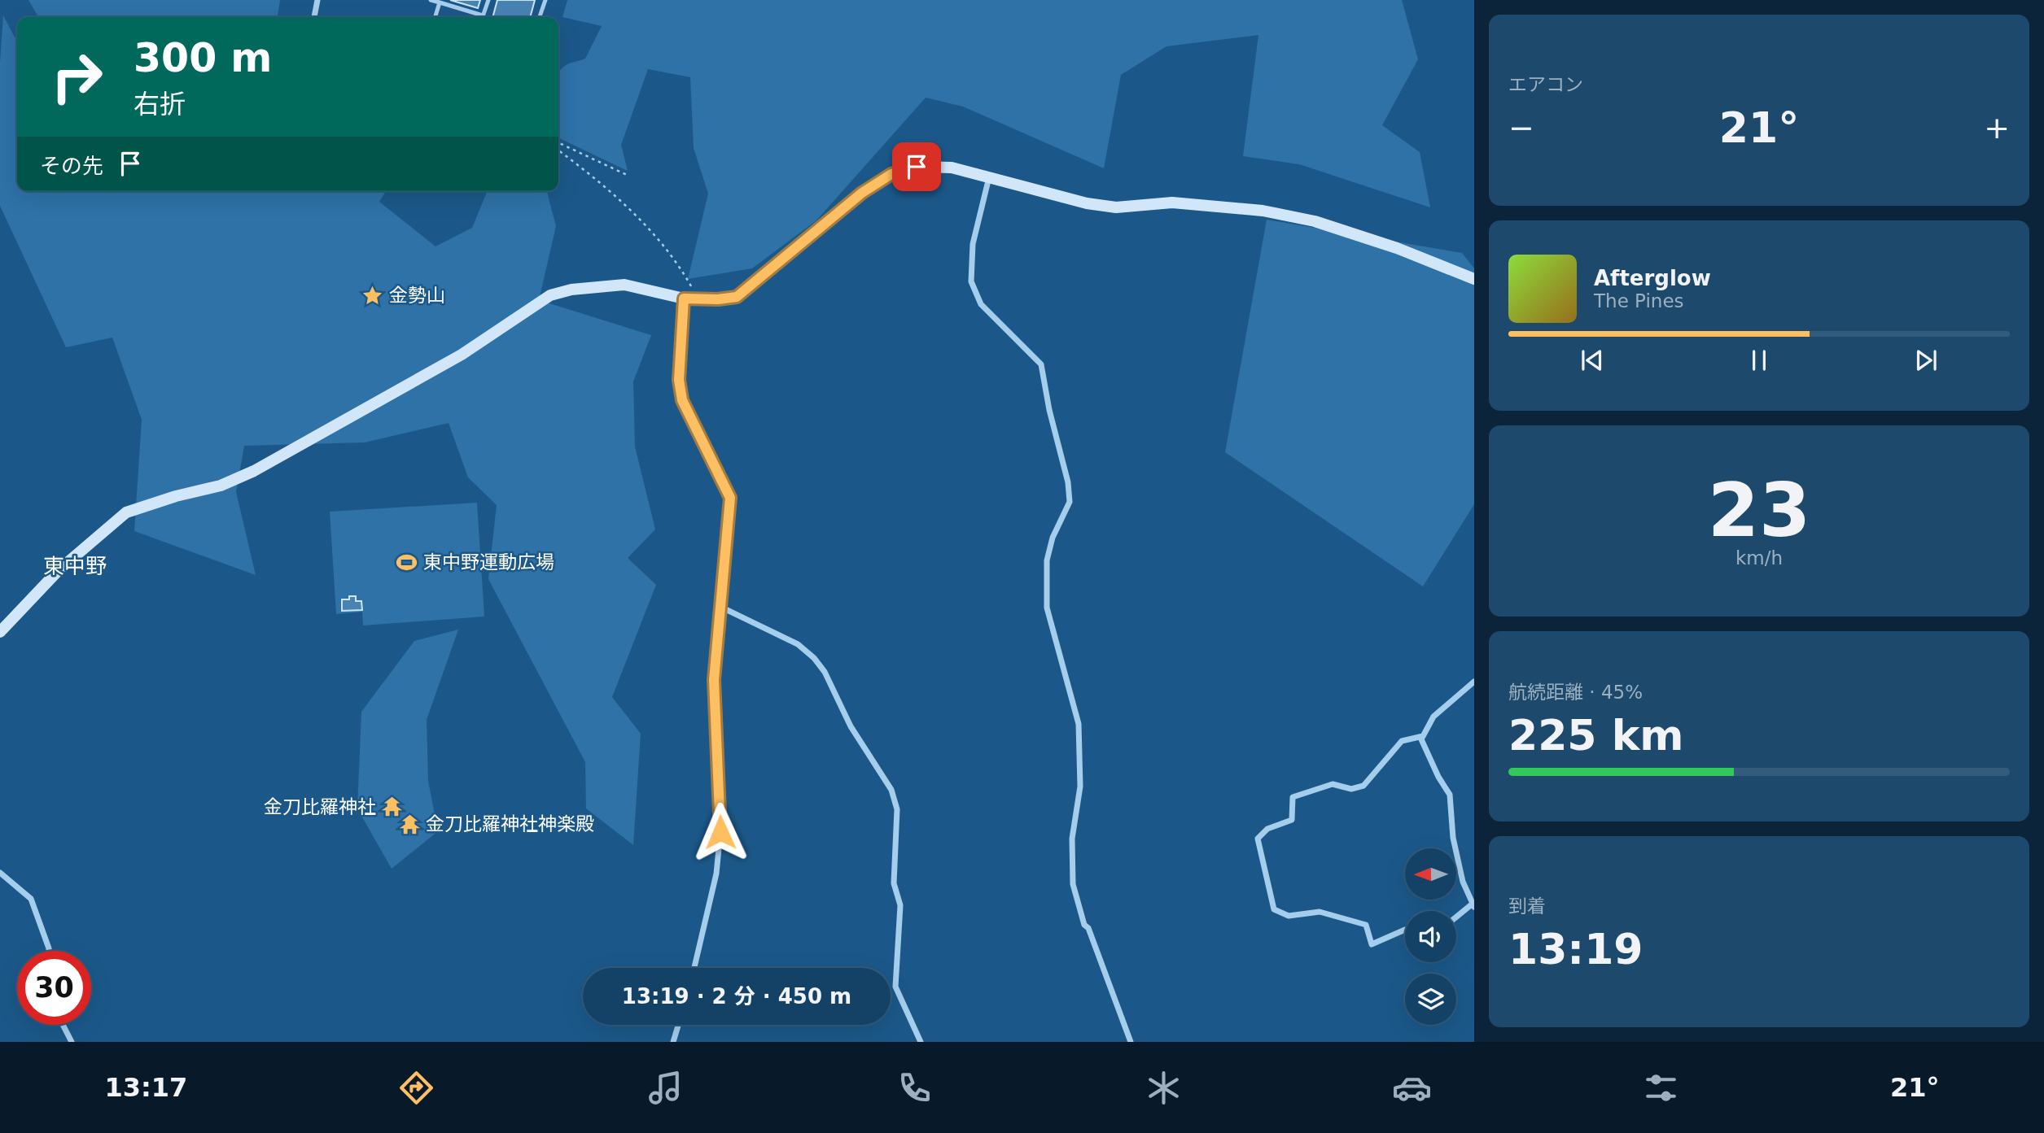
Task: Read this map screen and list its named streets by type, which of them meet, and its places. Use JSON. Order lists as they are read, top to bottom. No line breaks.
{"districts":["東中野"],"places":{"place":["金勢山"],"sports":["東中野運動広場"],"temple":["金刀比羅神社","金刀比羅神社神楽殿"]},"north":"left","page":{"tile":["エアコン",["23","km/h"],["航続距離 · 45%","225 km"],["到着","13:19"]],"turn":["300 m","右折"],"heat":["−","21°","+"],"then":"その先","song":["Afterglow","The Pines"],"limit":"30","trip":"13:19 · 2 分 · 450 m","tabs":["13:17","21°"]}}
